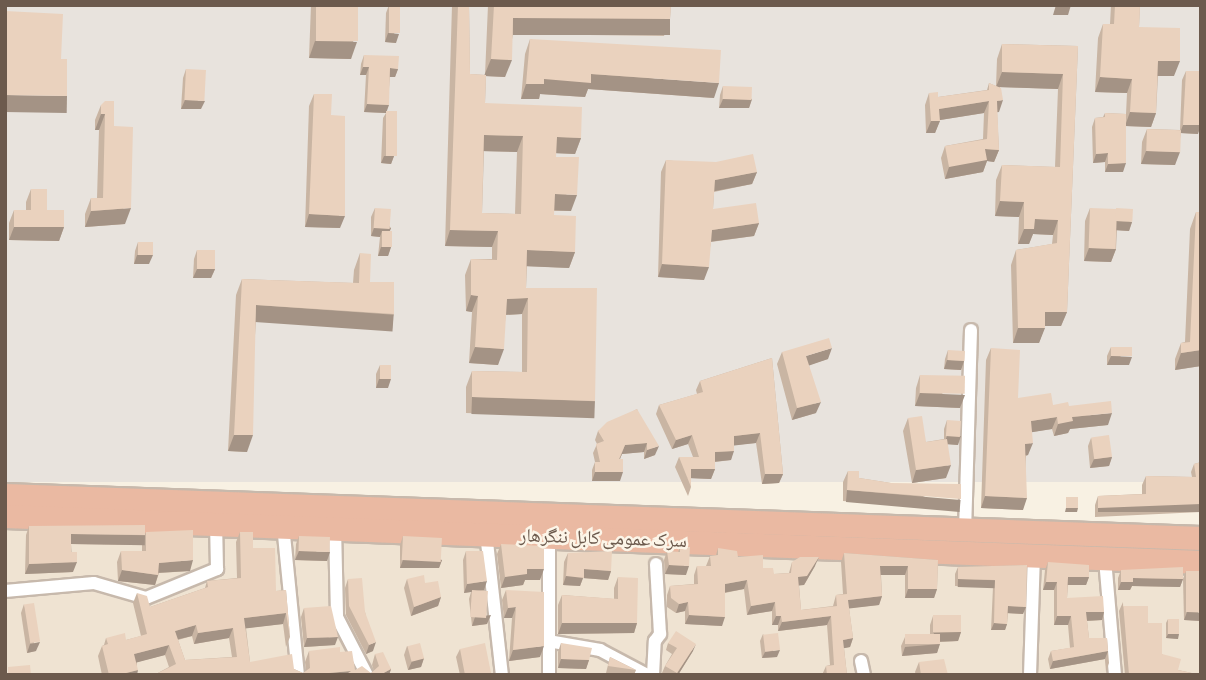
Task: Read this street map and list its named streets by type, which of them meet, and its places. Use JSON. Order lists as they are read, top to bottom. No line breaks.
{"streets":{"highway":["سرک عمومی کابل ننگرهار"]}}
